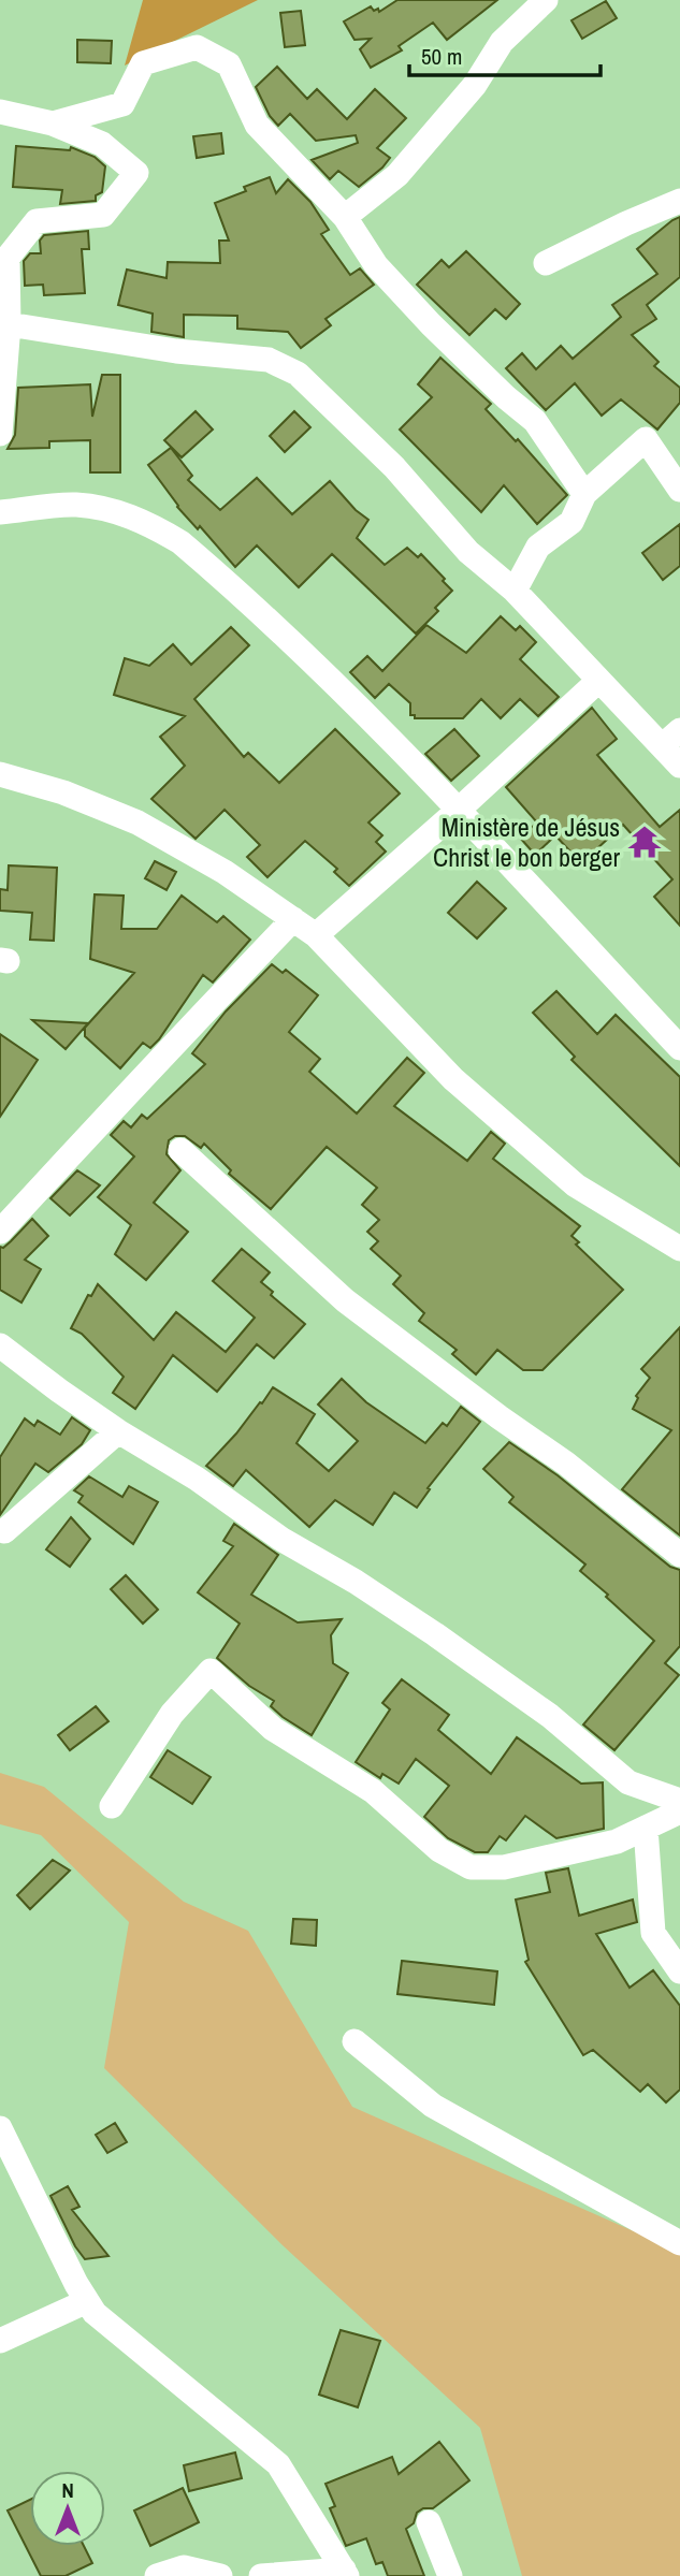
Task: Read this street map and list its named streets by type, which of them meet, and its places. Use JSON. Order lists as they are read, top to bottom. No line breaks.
{"places":{"temple":["Ministère de Jésus Christ le bon berger"]},"scale_bar":"50 m","north":"top"}
